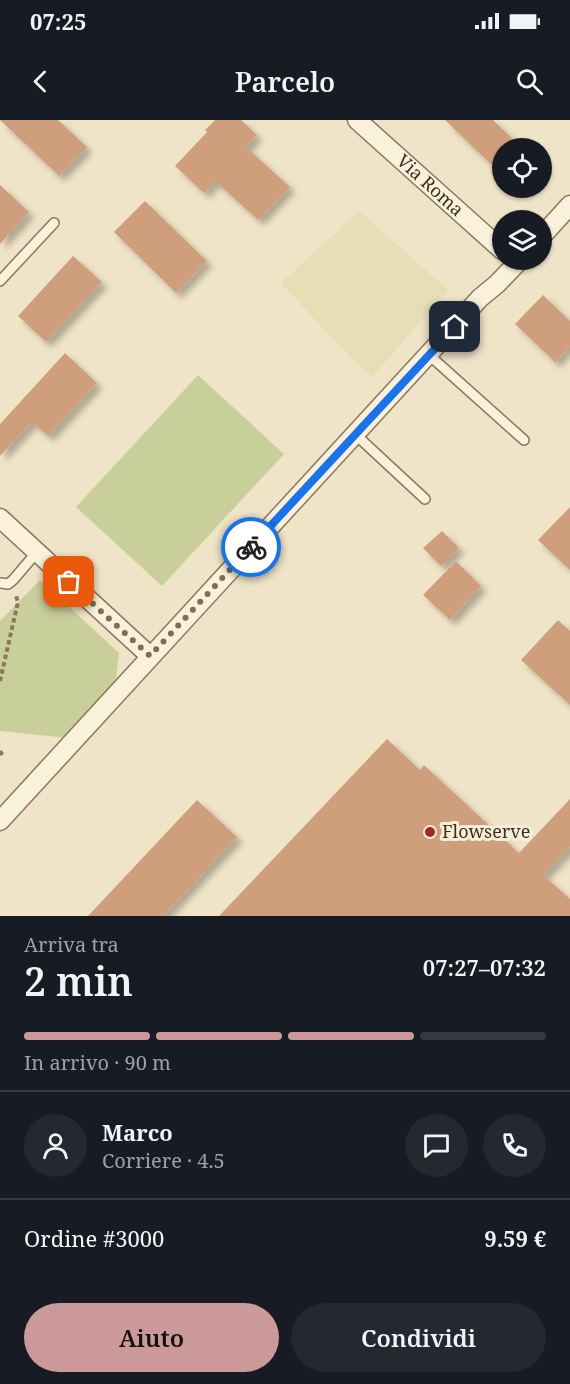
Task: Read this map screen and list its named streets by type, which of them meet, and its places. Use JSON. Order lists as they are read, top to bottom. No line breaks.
{"streets":{"street":["Via Roma"]},"places":["Flowserve"],"page":{"status":"07:25","header":"Parcelo","heading":["2 min","Arriva tra","07:27–07:32"],"panel":["Marco","Corriere · 4.5","Ordine #3000","9.59 €"],"bar":"In arrivo · 90 m","buttons":["Aiuto","Condividi"]}}
